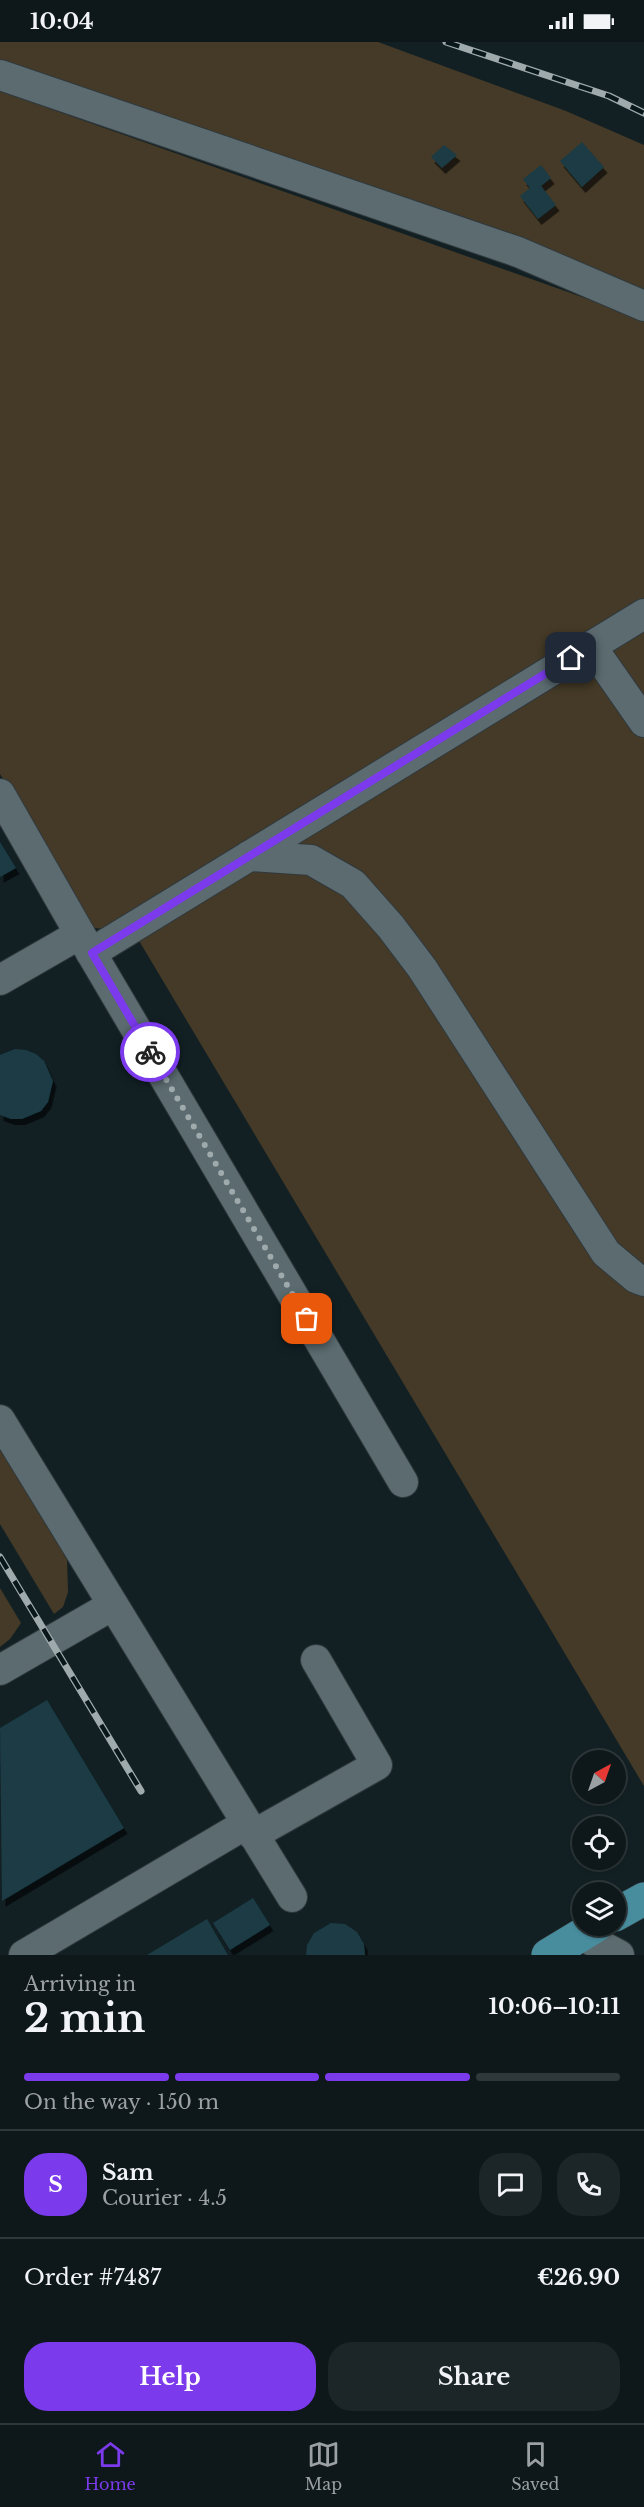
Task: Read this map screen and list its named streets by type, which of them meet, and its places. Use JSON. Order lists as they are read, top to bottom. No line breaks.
{"north":"top right","page":{"status":"10:04","heading":["2 min","Arriving in","10:06–10:11"],"panel":["Sam","Courier · 4.5","Order #7487","€26.90"],"bar":"On the way · 150 m","round":"S","buttons":["Help","Share"],"tabs":["Home","Map","Saved"]}}
